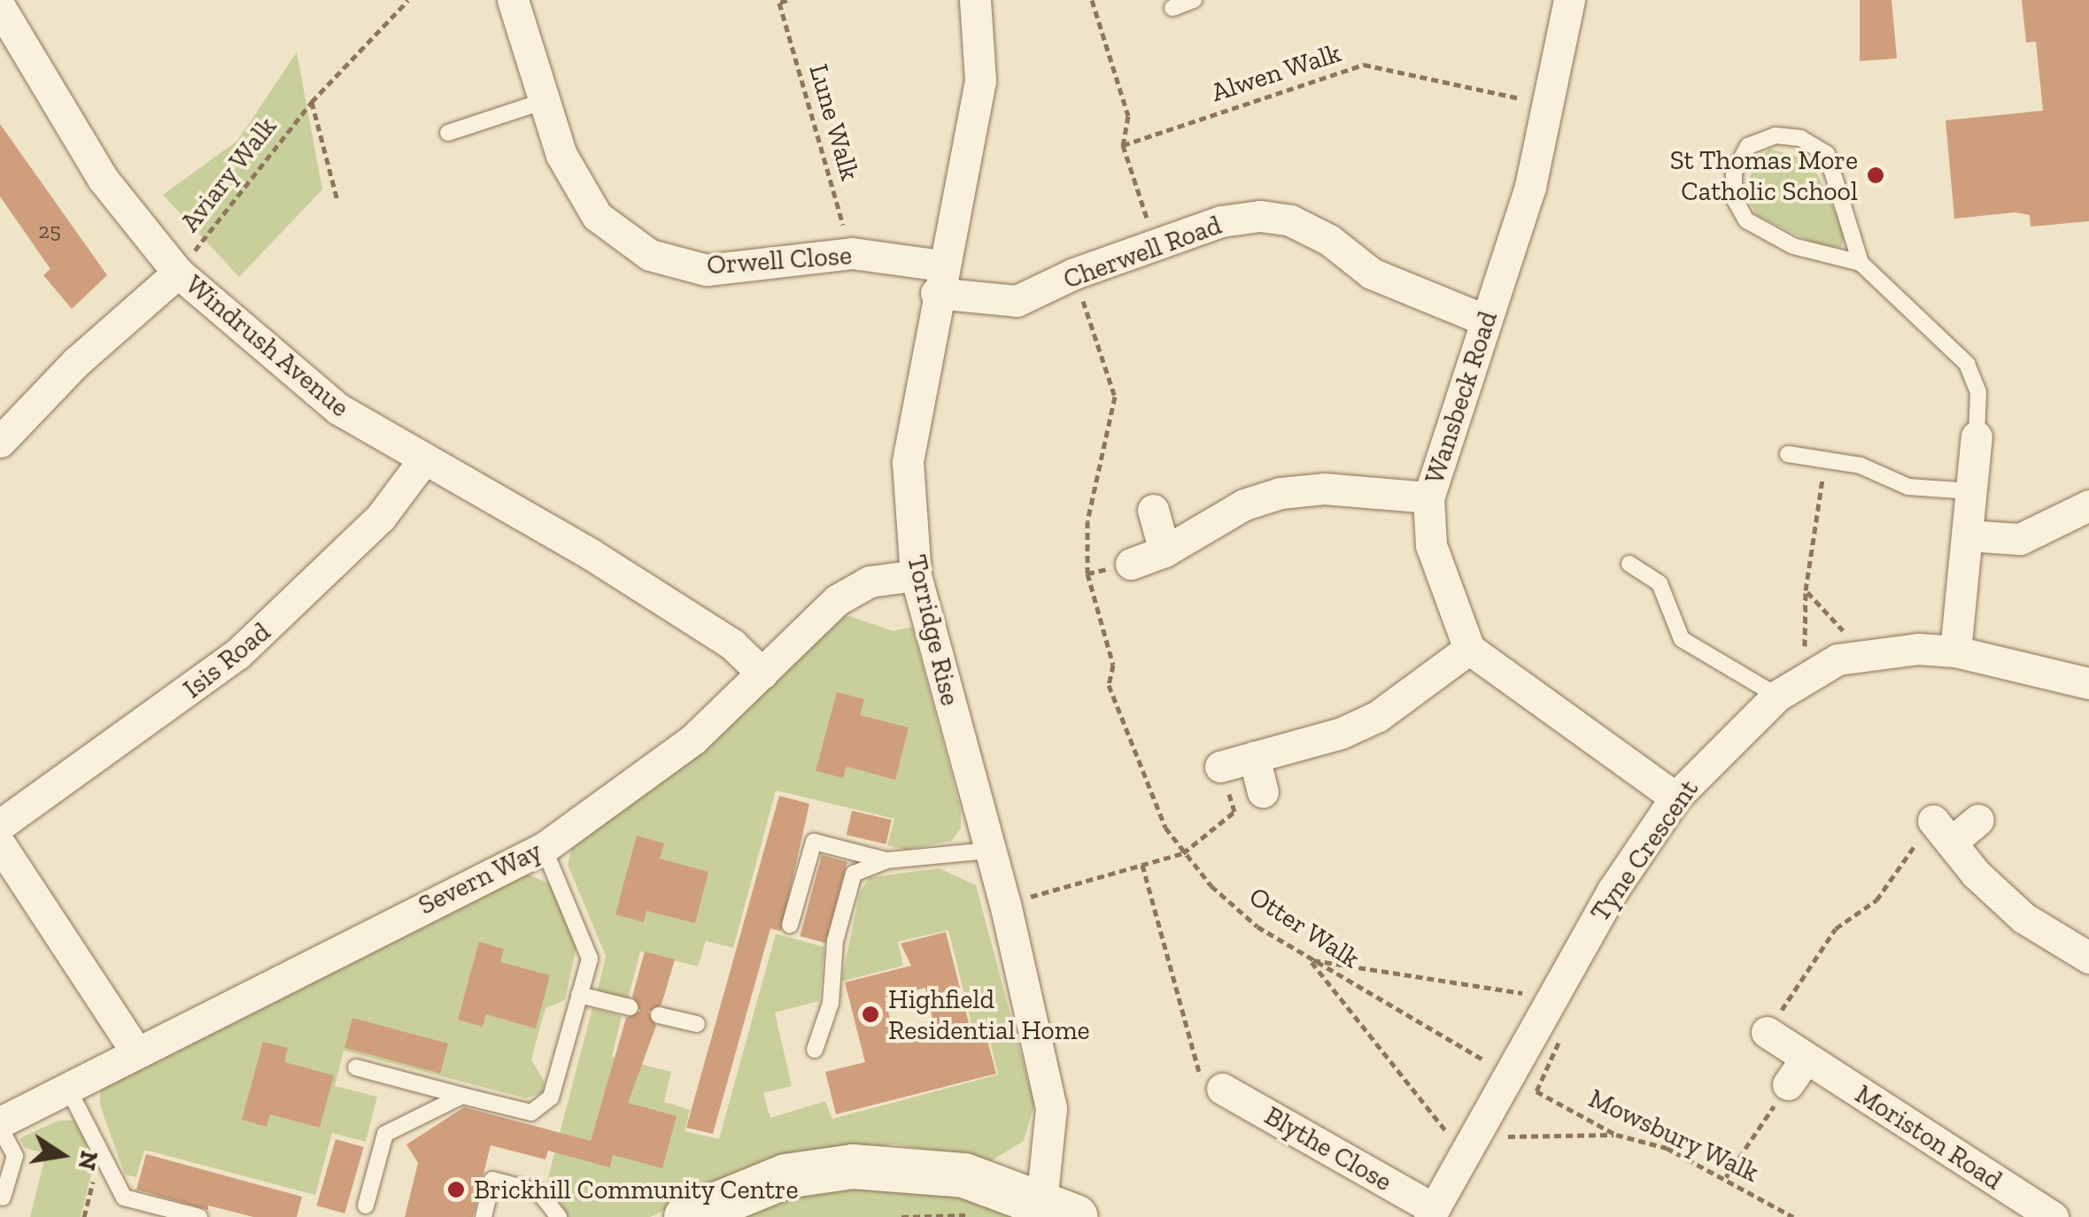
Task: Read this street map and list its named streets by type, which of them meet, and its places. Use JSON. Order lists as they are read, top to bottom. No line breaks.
{"streets":{"street":["Cherwell Road","Orwell Close","Windrush Avenue","Wansbeck Road","Torridge Rise","Isis Road","Tyne Crescent","Severn Way","Moriston Road","Blythe Close"],"path":["Alwen Walk","Lune Walk","Aviary Walk","Otter Walk","Mowsbury Walk"]},"crossings":[["Alwen Walk","Wansbeck Road"],["Lune Walk","Orwell Close"],["Aviary Walk","Windrush Avenue"],["Cherwell Road","Orwell Close"],["Cherwell Road","Wansbeck Road"],["Cherwell Road","Torridge Rise"],["Orwell Close","Torridge Rise"],["Windrush Avenue","Isis Road"],["Windrush Avenue","Severn Way"],["Torridge Rise","Severn Way"],["Tyne Crescent","Blythe Close"]],"places":["St Thomas More Catholic School","Highfield Residential Home","Brickhill Community Centre"],"house_numbers":["25"],"north":"right"}
